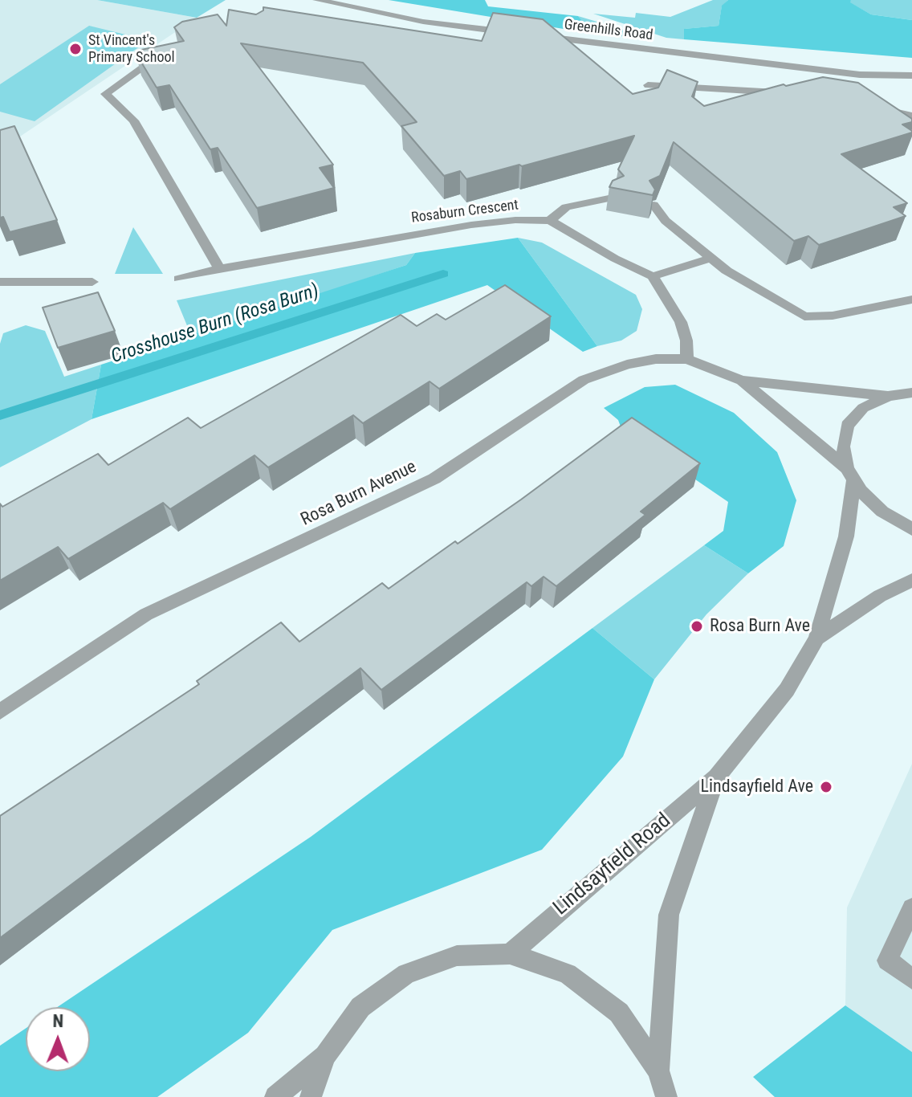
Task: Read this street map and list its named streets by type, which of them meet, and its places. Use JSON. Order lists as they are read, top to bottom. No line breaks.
{"streets":{"street":["Greenhills Road","Rosaburn Crescent","Rosa Burn Avenue","Lindsayfield Road"]},"water":["Crosshouse Burn (Rosa Burn)"],"places":["St Vincent's Primary School","Rosa Burn Ave","Lindsayfield Ave"],"north":"top"}
